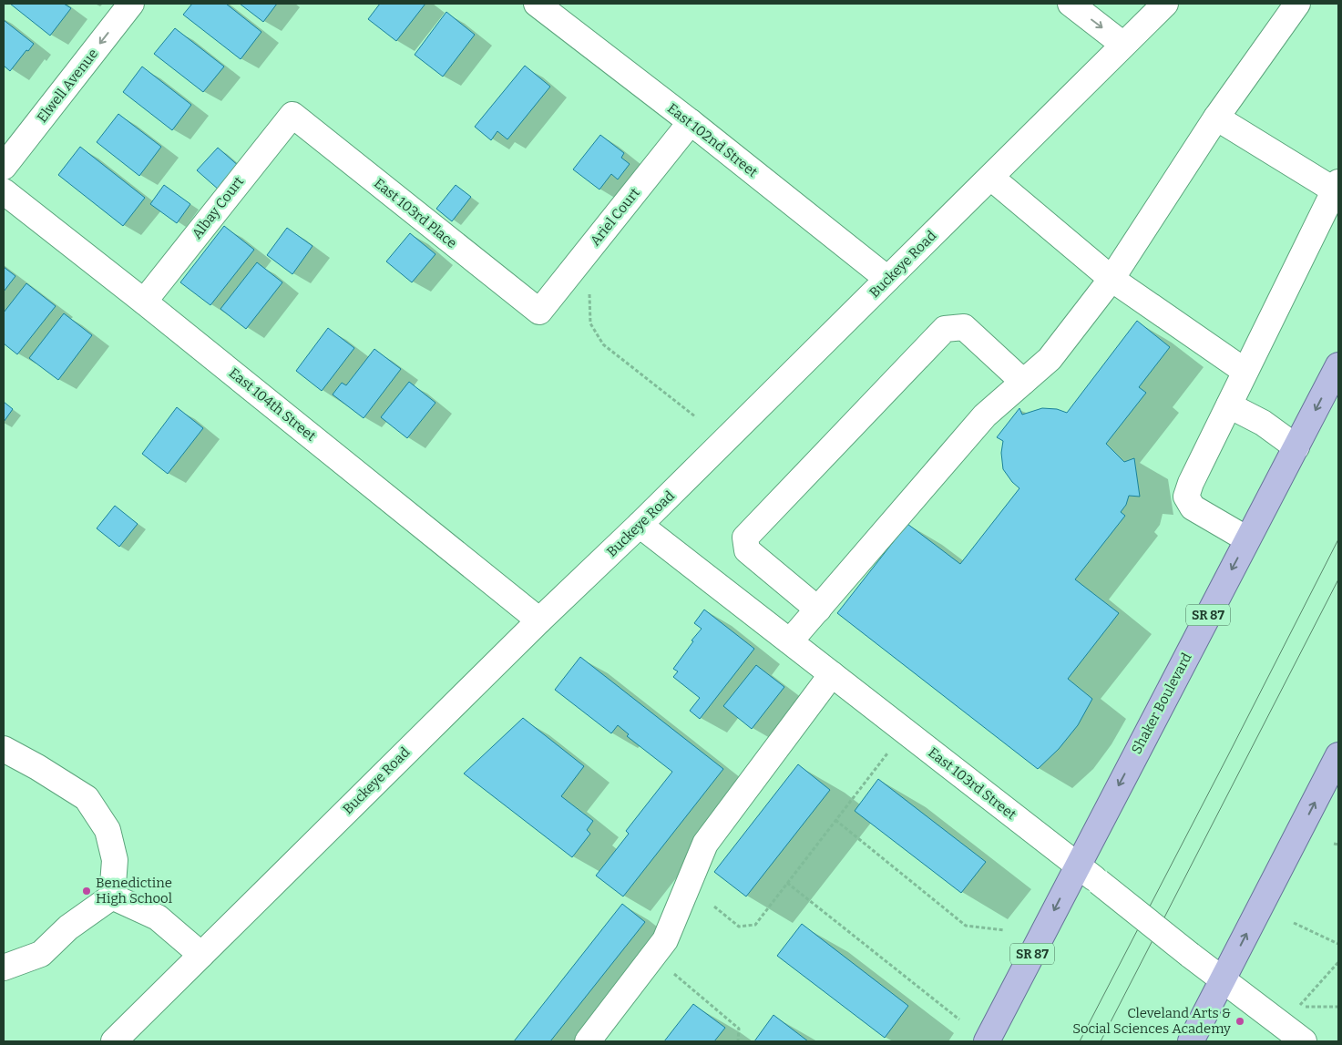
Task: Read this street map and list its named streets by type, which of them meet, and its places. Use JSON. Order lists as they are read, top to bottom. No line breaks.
{"streets":{"main road":["SR 87","Shaker Boulevard"],"street":["Elwell Avenue","East 102nd Street","Albay Court","East 103rd Place","Ariel Court","Buckeye Road","East 104th Street","East 103rd Street"]},"crossings":[["East 102nd Street","Ariel Court"],["East 102nd Street","Buckeye Road"],["Albay Court","East 103rd Place"],["Albay Court","East 104th Street"],["East 103rd Place","Ariel Court"],["Buckeye Road","East 104th Street"],["Buckeye Road","East 103rd Street"],["Shaker Boulevard","East 103rd Street"]],"one_way":["Elwell Avenue"],"places":["Benedictine High School","Cleveland Arts & Social Sciences Academy"]}
